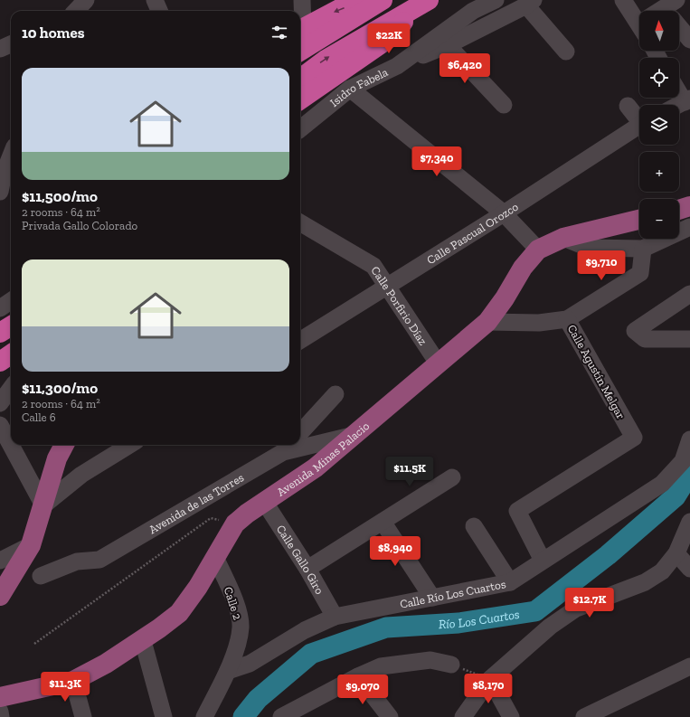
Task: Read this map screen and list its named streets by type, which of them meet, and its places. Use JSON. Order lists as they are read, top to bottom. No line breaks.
{"streets":{"main road":["Avenida Minas Palacio"],"street":["Isidro Fabela","Calle Pascual Orozco","Calle Porfirio Díaz","Calle Agustín Melgar","Avenida de las Torres","Calle Gallo Giro","Calle Río Los Cuartos","Calle 2"]},"crossings":[["Calle Pascual Orozco","Calle Porfirio Díaz"],["Calle Porfirio Díaz","Avenida Minas Palacio"],["Calle Agustín Melgar","Avenida Minas Palacio"],["Calle Agustín Melgar","Calle Río Los Cuartos"],["Avenida Minas Palacio","Avenida de las Torres"],["Avenida Minas Palacio","Calle Gallo Giro"],["Avenida Minas Palacio","Calle 2"],["Calle Gallo Giro","Calle Río Los Cuartos"],["Calle Río Los Cuartos","Calle 2"]],"water":["Río Los Cuartos"],"north":"top","page":{"map_buttons":["+","−"],"heading":"10 homes","price":["$22K","$6,420","$7,340","$9,710","$11.5K","$8,940","$12.7K","$11.3K","$8,170","$9,070"],"list":[{"name":"$11,500/mo","note":"2 rooms · 64 m² · Privada Gallo Colorado"},{"name":"$11,300/mo","note":"2 rooms · 64 m² · Calle 6"}]}}
